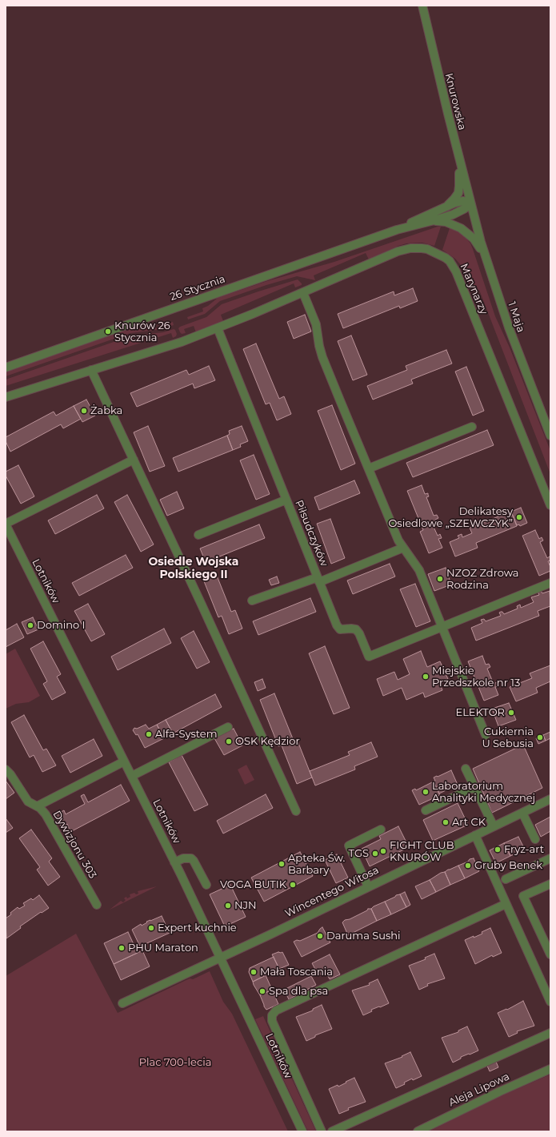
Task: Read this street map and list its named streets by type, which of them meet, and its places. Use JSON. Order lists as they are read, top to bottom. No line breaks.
{"streets":{"street":["Knurowska","26 Stycznia","Marynarzy","1 Maja","Piłsudczyków","Lotników","Dywizjonu 303","Wincentego Witosa","Aleja Lipowa"]},"crossings":[["Knurowska","26 Stycznia"],["Knurowska","1 Maja"],["26 Stycznia","1 Maja"],["Marynarzy","Piłsudczyków"],["Lotników","Wincentego Witosa"]],"districts":["Osiedle Wojska Polskiego II"],"parks":["Plac 700-lecia"],"places":["Knurów 26 Stycznia","Żabka","Delikatesy Osiedlowe „SZEWCZYK”","NZOZ Zdrowa Rodzina","Domino I","Miejskie Przedszkole nr 13","ELEKTOR","Alfa-System","Cukiernia U Sebusia","OSK Kędzior","Laboratorium Analityki Medycznej","Art CK","Fryz-art","FIGHT CLUB KNURÓW","TGS","Apteka Św. Barbary","Gruby Benek","VOGA BUTIK","NJN","Expert kuchnie","Daruma Sushi","PHU Maraton","Mała Toscania","Spa dla psa"]}
